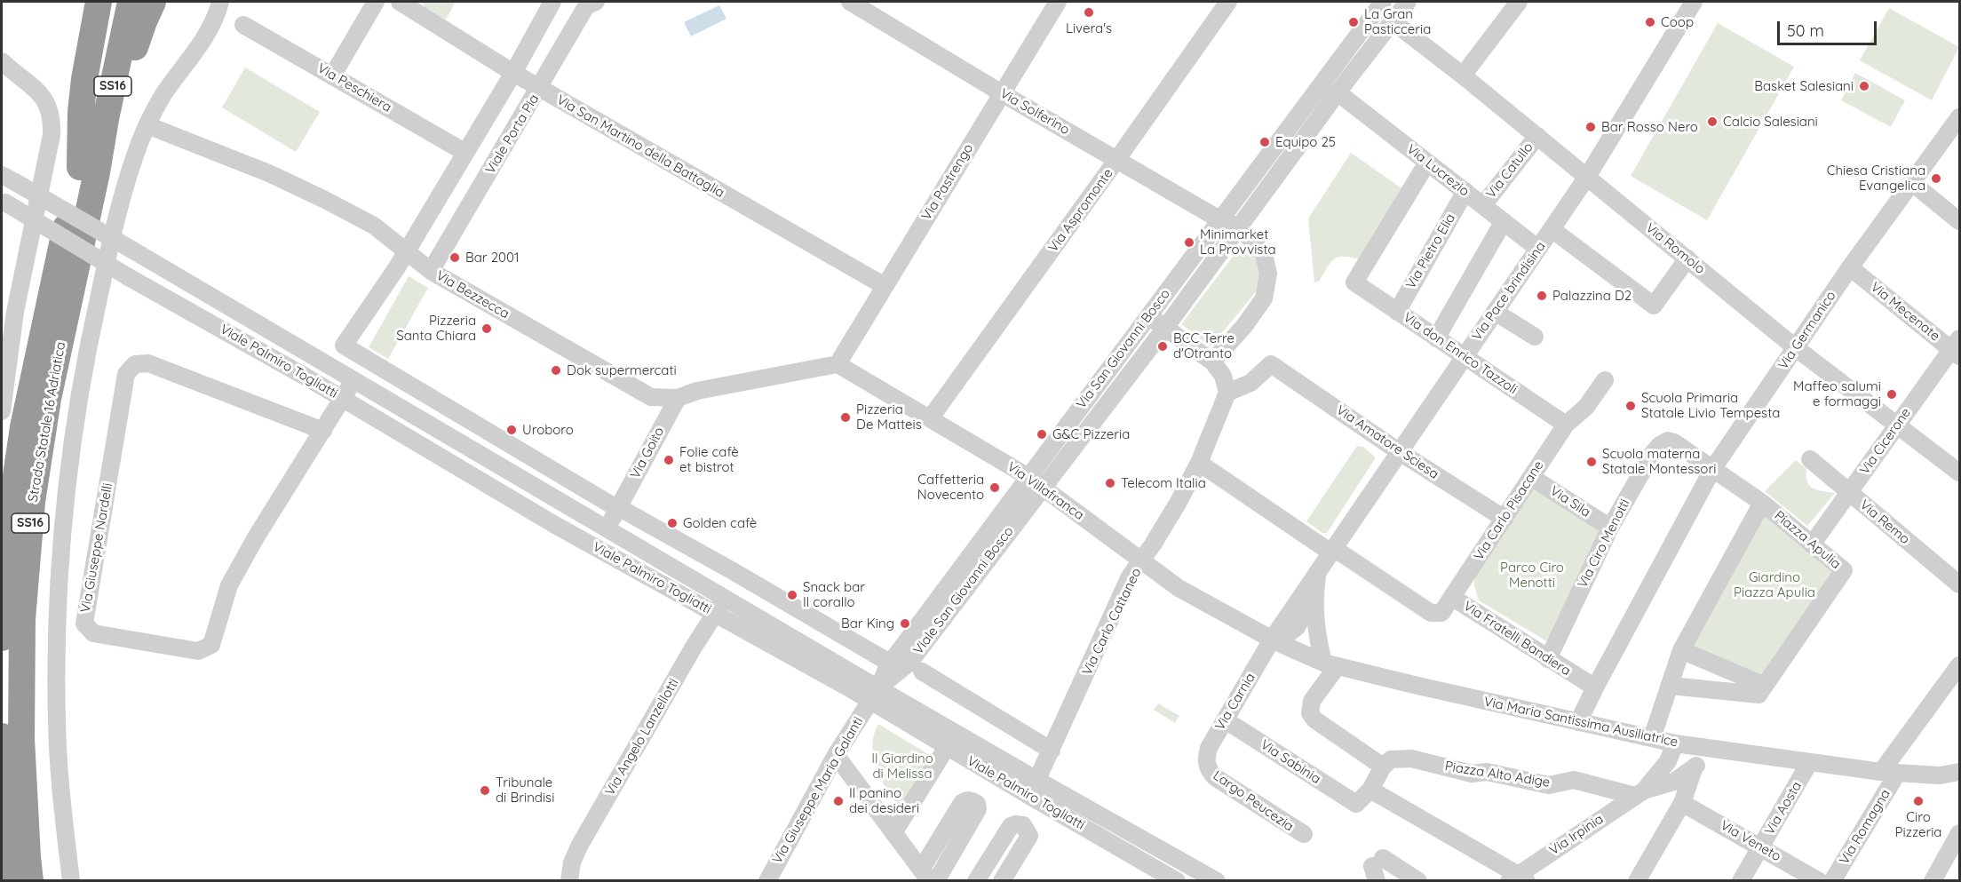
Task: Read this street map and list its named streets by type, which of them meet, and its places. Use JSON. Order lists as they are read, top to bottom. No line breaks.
{"streets":{"highway":["SS16","Strada Statale 16 Adriatica"],"street":["Via Peschiera","Via Solferino","Viale Porta Pia","Via San Martino della Battaglia","Via Lucrezio","Via Catullo","Via Pastrengo","Via Aspromonte","Via Romolo","Via Pietro Elia","Via Pace brindisina","Via Bezzecca","Via Mecenate","Via Germanico","Via San Giovanni Bosco","Via don Enrico Tazzoli","Viale Palmiro Togliatti","Via Cicerone","Via Amatore Sciesa","Via Goito","Via Villafranca","Via Sila","Via Carlo Pisacane","Via Remo","Piazza Apulia","Via Ciro Menotti","Via Giuseppe Nardelli","Viale San Giovanni Bosco","Via Carlo Cattaneo","Via Fratelli Bandiera","Via Carnia","Via Maria Santissima Ausiliatrice","Via Angelo Lanzellotti","Via Sabinia","Piazza Alto Adige","Via Giuseppe Maria Galanti","Largo Peucezia","Via Aosta","Via Romagna","Via Irpinia","Via Veneto"]},"crossings":[["Via Solferino","Via Pastrengo"],["Via Solferino","Via Aspromonte"],["Via Solferino","Via San Giovanni Bosco"],["Viale Porta Pia","Via San Martino della Battaglia"],["Viale Porta Pia","Via Bezzecca"],["Via San Martino della Battaglia","Via Pastrengo"],["Via Lucrezio","Via Catullo"],["Via Lucrezio","Via Pietro Elia"],["Via Lucrezio","Via Pace brindisina"],["Via Lucrezio","Via San Giovanni Bosco"],["Via Lucrezio","Via don Enrico Tazzoli"],["Via Catullo","Via Romolo"],["Via Pastrengo","Via Bezzecca"],["Via Pastrengo","Via Villafranca"],["Via Aspromonte","Via Villafranca"],["Via Romolo","Via Pace brindisina"],["Via Romolo","Via Germanico"],["Via Romolo","Via San Giovanni Bosco"],["Via Romolo","Via Cicerone"],["Via Pietro Elia","Via don Enrico Tazzoli"],["Via Pace brindisina","Via don Enrico Tazzoli"],["Via Pace brindisina","Via Amatore Sciesa"],["Via Pace brindisina","Via Villafranca"],["Via Pace brindisina","Via Fratelli Bandiera"],["Via Pace brindisina","Via Carnia"],["Via Pace brindisina","Via Maria Santissima Ausiliatrice"],["Via Bezzecca","Via Goito"],["Via Bezzecca","Via Villafranca"],["Via Mecenate","Via Germanico"],["Via Mecenate","Via Cicerone"],["Via Germanico","Piazza Apulia"],["Via Germanico","Via Fratelli Bandiera"],["Via Germanico","Via Maria Santissima Ausiliatrice"],["Via San Giovanni Bosco","Viale Palmiro Togliatti"],["Via San Giovanni Bosco","Via Villafranca"],["Via San Giovanni Bosco","Viale San Giovanni Bosco"],["Via San Giovanni Bosco","Via Giuseppe Maria Galanti"],["Via don Enrico Tazzoli","Via Carlo Pisacane"],["Viale Palmiro Togliatti","Via Goito"],["Viale Palmiro Togliatti","Via Giuseppe Nardelli"],["Viale Palmiro Togliatti","Viale San Giovanni Bosco"],["Viale Palmiro Togliatti","Via Carlo Cattaneo"],["Viale Palmiro Togliatti","Via Angelo Lanzellotti"],["Viale Palmiro Togliatti","Via Giuseppe Maria Galanti"],["Via Cicerone","Via Remo"],["Via Cicerone","Piazza Apulia"],["Via Amatore Sciesa","Via Carlo Pisacane"],["Via Amatore Sciesa","Via Carlo Cattaneo"],["Via Villafranca","Viale San Giovanni Bosco"],["Via Villafranca","Via Carlo Cattaneo"],["Via Villafranca","Via Carnia"],["Via Villafranca","Via Maria Santissima Ausiliatrice"],["Via Sila","Via Carlo Pisacane"],["Via Sila","Via Ciro Menotti"],["Via Carlo Pisacane","Via Fratelli Bandiera"],["Piazza Apulia","Via Ciro Menotti"],["Piazza Apulia","Via Maria Santissima Ausiliatrice"],["Via Ciro Menotti","Via Fratelli Bandiera"],["Viale San Giovanni Bosco","Via Giuseppe Maria Galanti"],["Via Carnia","Via Maria Santissima Ausiliatrice"],["Via Carnia","Via Sabinia"],["Via Carnia","Largo Peucezia"],["Via Maria Santissima Ausiliatrice","Via Aosta"],["Via Maria Santissima Ausiliatrice","Via Romagna"],["Piazza Alto Adige","Via Irpinia"],["Via Aosta","Via Veneto"]],"parks":["Parco Ciro Menotti","Giardino Piazza Apulia","Il Giardino di Melissa"],"places":["Livera's","La Gran Pasticceria","Coop","Basket Salesiani","Calcio Salesiani","Bar Rosso Nero","Equipo 25","Chiesa Cristiana Evangelica","Minimarket La Provvista","Bar 2001","Palazzina D2","Pizzeria Santa Chiara","BCC Terre d'Otranto","Dok supermercati","Maffeo salumi e formaggi","Scuola Primaria Statale Livio Tempesta","Pizzeria De Matteis","Uroboro","G&C Pizzeria","Folie cafè et bistrot","Scuola materna Statale Montessori","Telecom Italia","Caffetteria Novecento","Golden cafè","Snack bar Il corallo","Bar King","Tribunale di Brindisi","Il panino dei desideri","Ciro Pizzeria"],"scale_bar":"50 m"}
